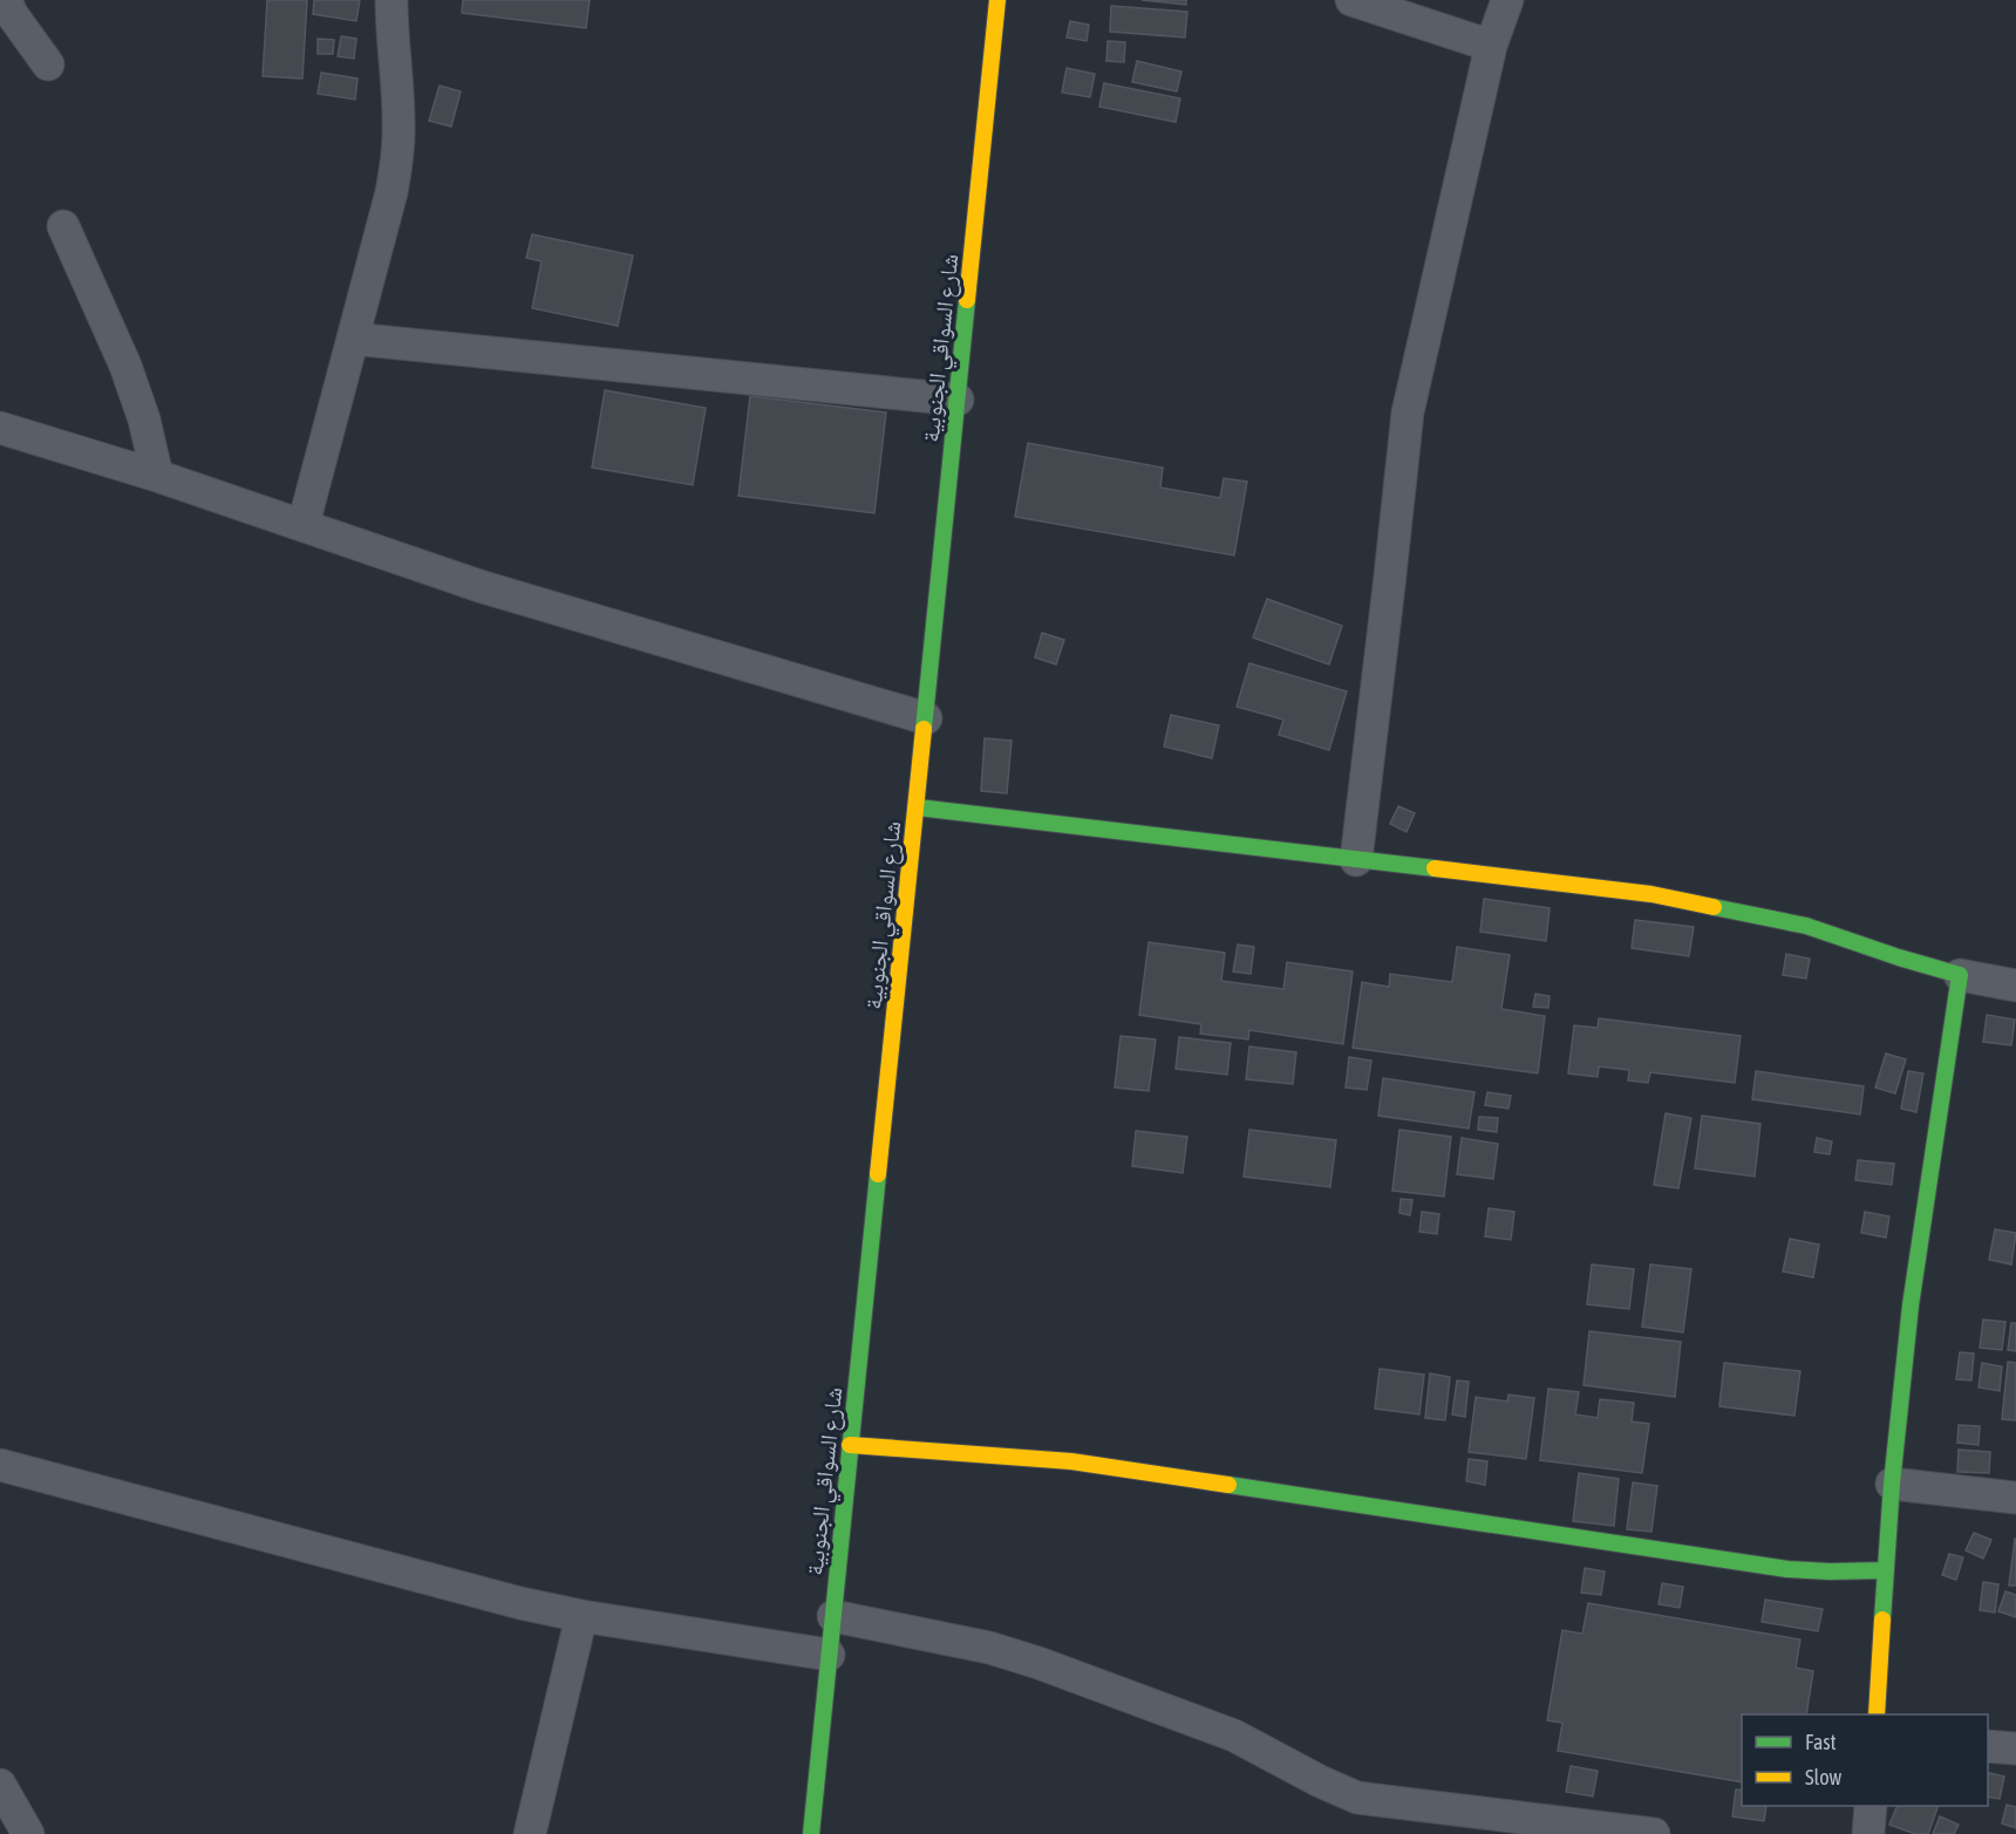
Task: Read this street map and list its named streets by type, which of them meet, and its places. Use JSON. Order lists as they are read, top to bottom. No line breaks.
{"streets":{"street":["شارع السواقي الجنوبية"]},"legend":["Fast","Slow"]}
